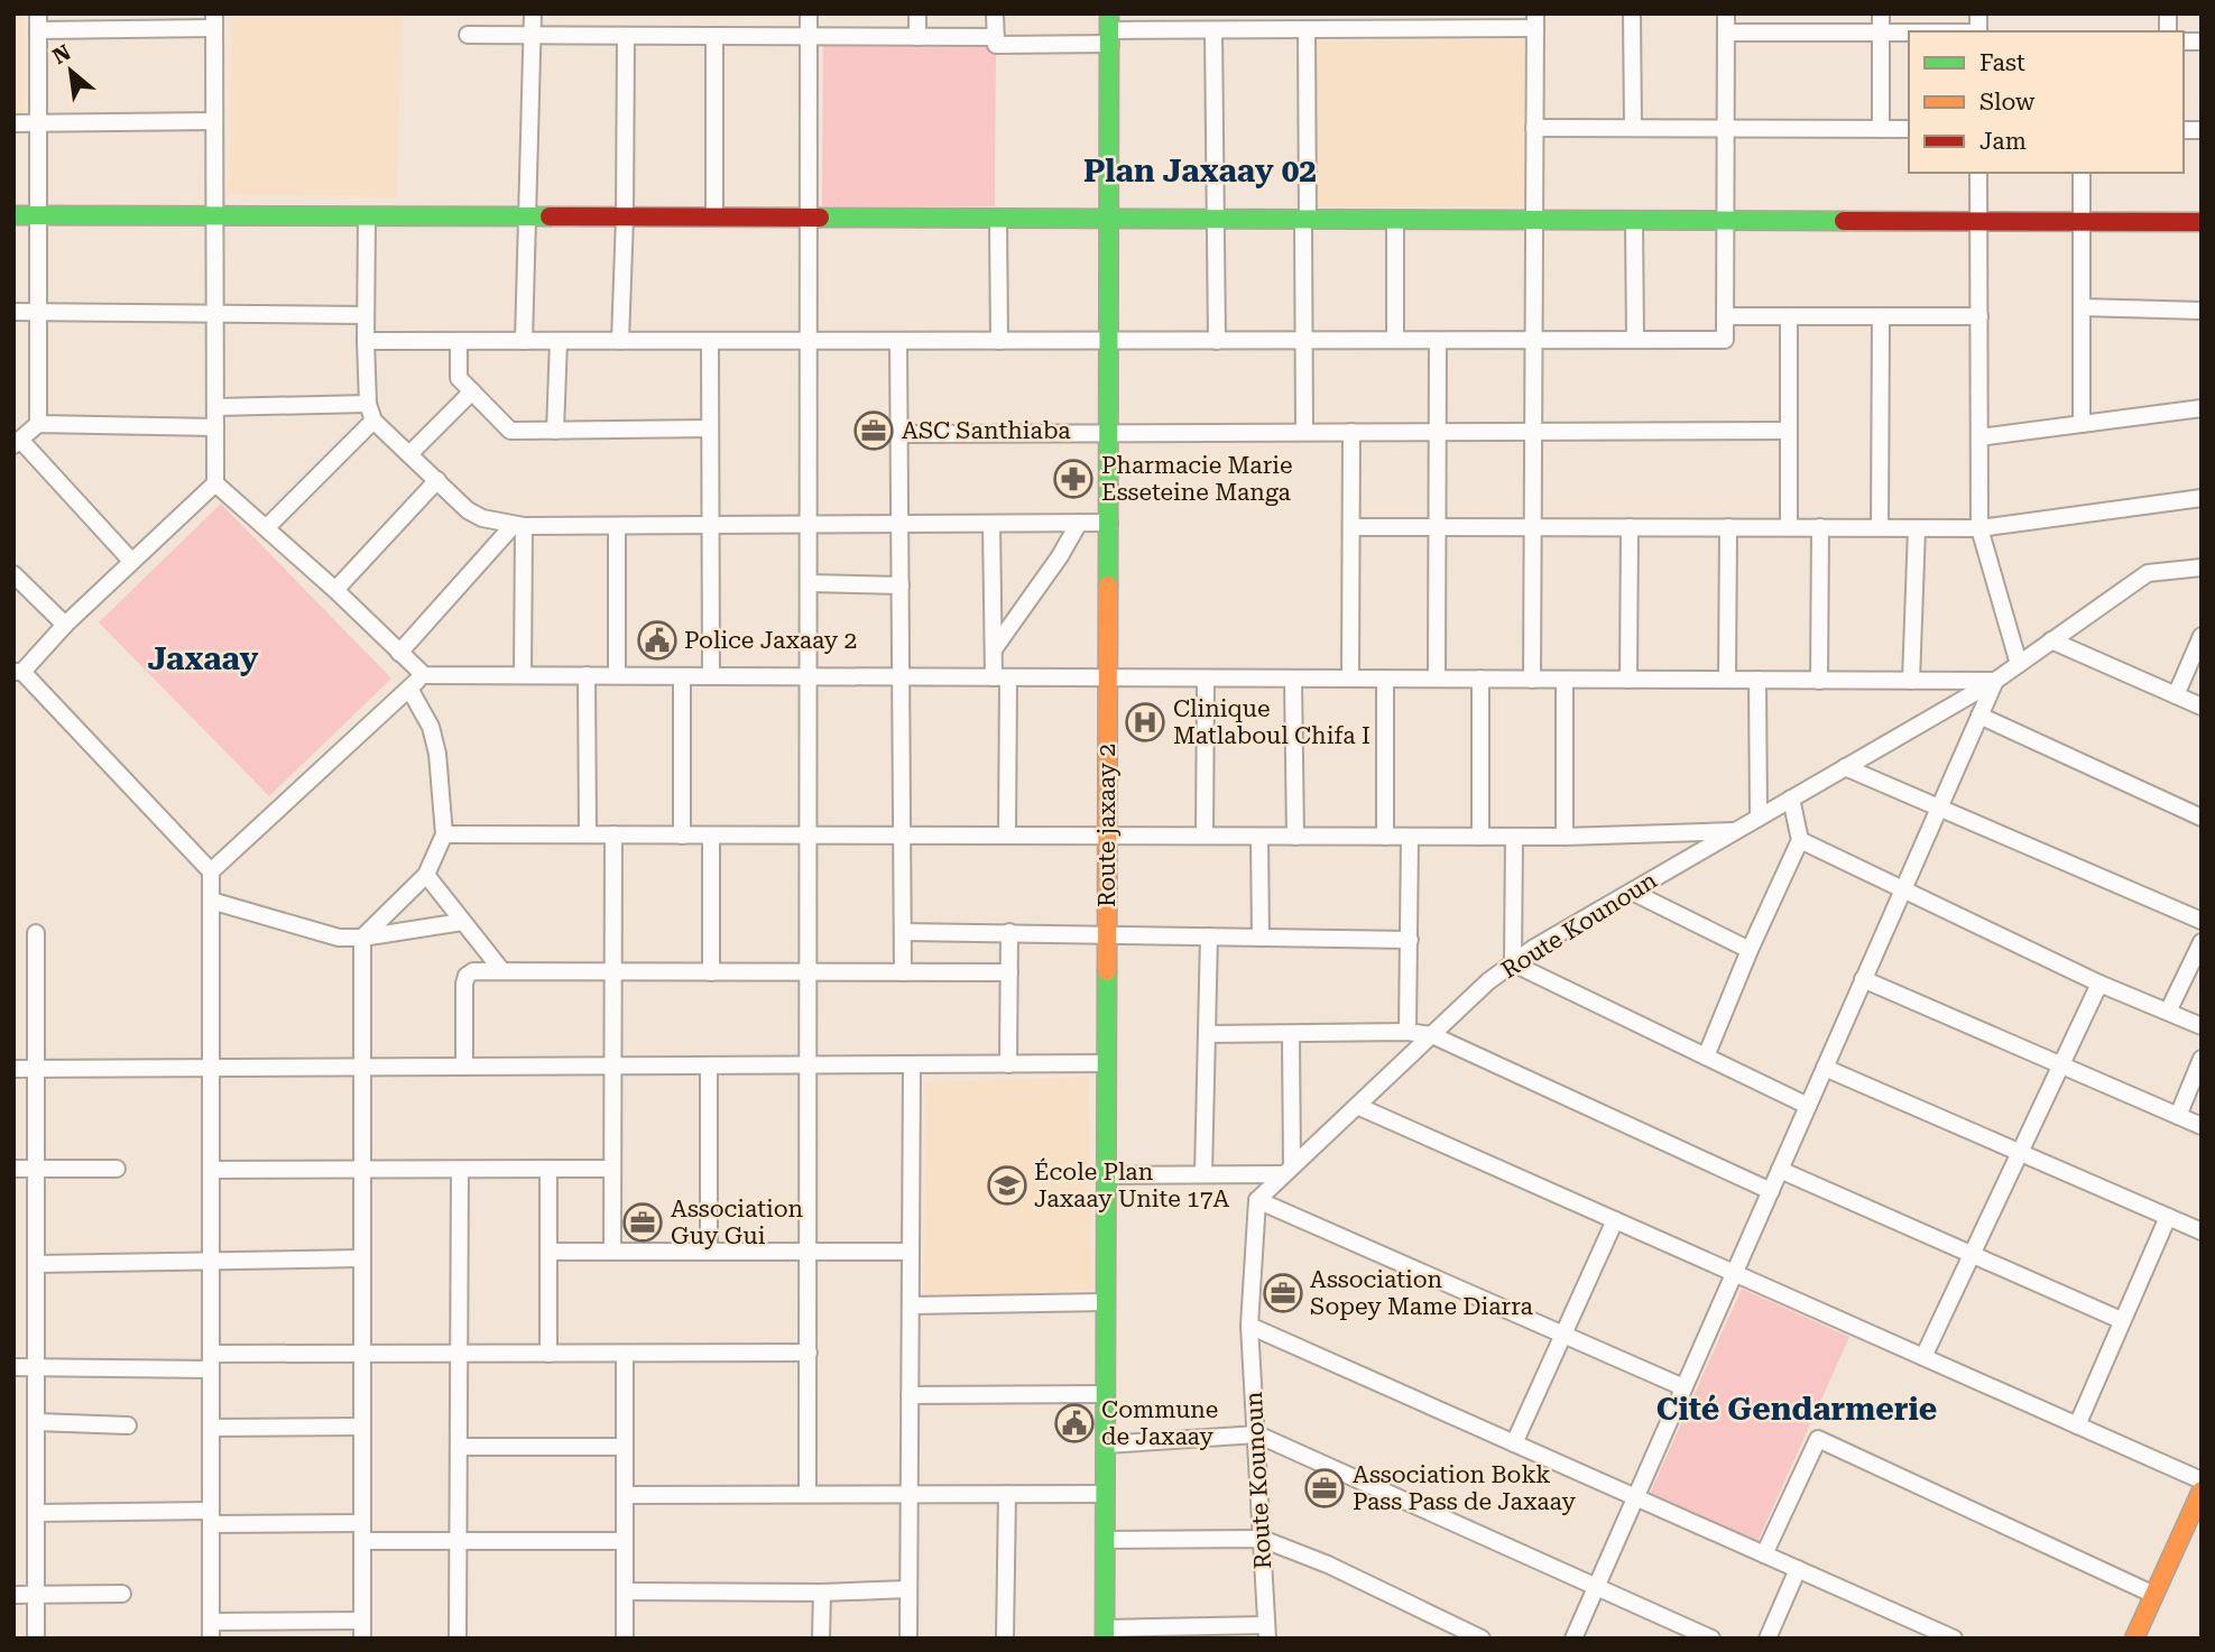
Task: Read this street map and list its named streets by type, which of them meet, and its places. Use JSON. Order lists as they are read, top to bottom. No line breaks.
{"streets":{"street":["Route jaxaay 2","Route Kounoun"]},"districts":["Plan Jaxaay 02","Jaxaay","Cité Gendarmerie"],"places":{"office":["ASC Santhiaba","Association Guy Gui","Association Sopey Mame Diarra","Association Bokk Pass Pass de Jaxaay"],"pharmacy":["Pharmacie Marie Esseteine Manga"],"public building":["Police Jaxaay 2","Commune de Jaxaay"],"hospital":["Clinique Matlaboul Chifa I"],"school or university":["École Plan Jaxaay Unite 17A"]},"legend":["Fast","Slow","Jam"],"north":"top left"}
